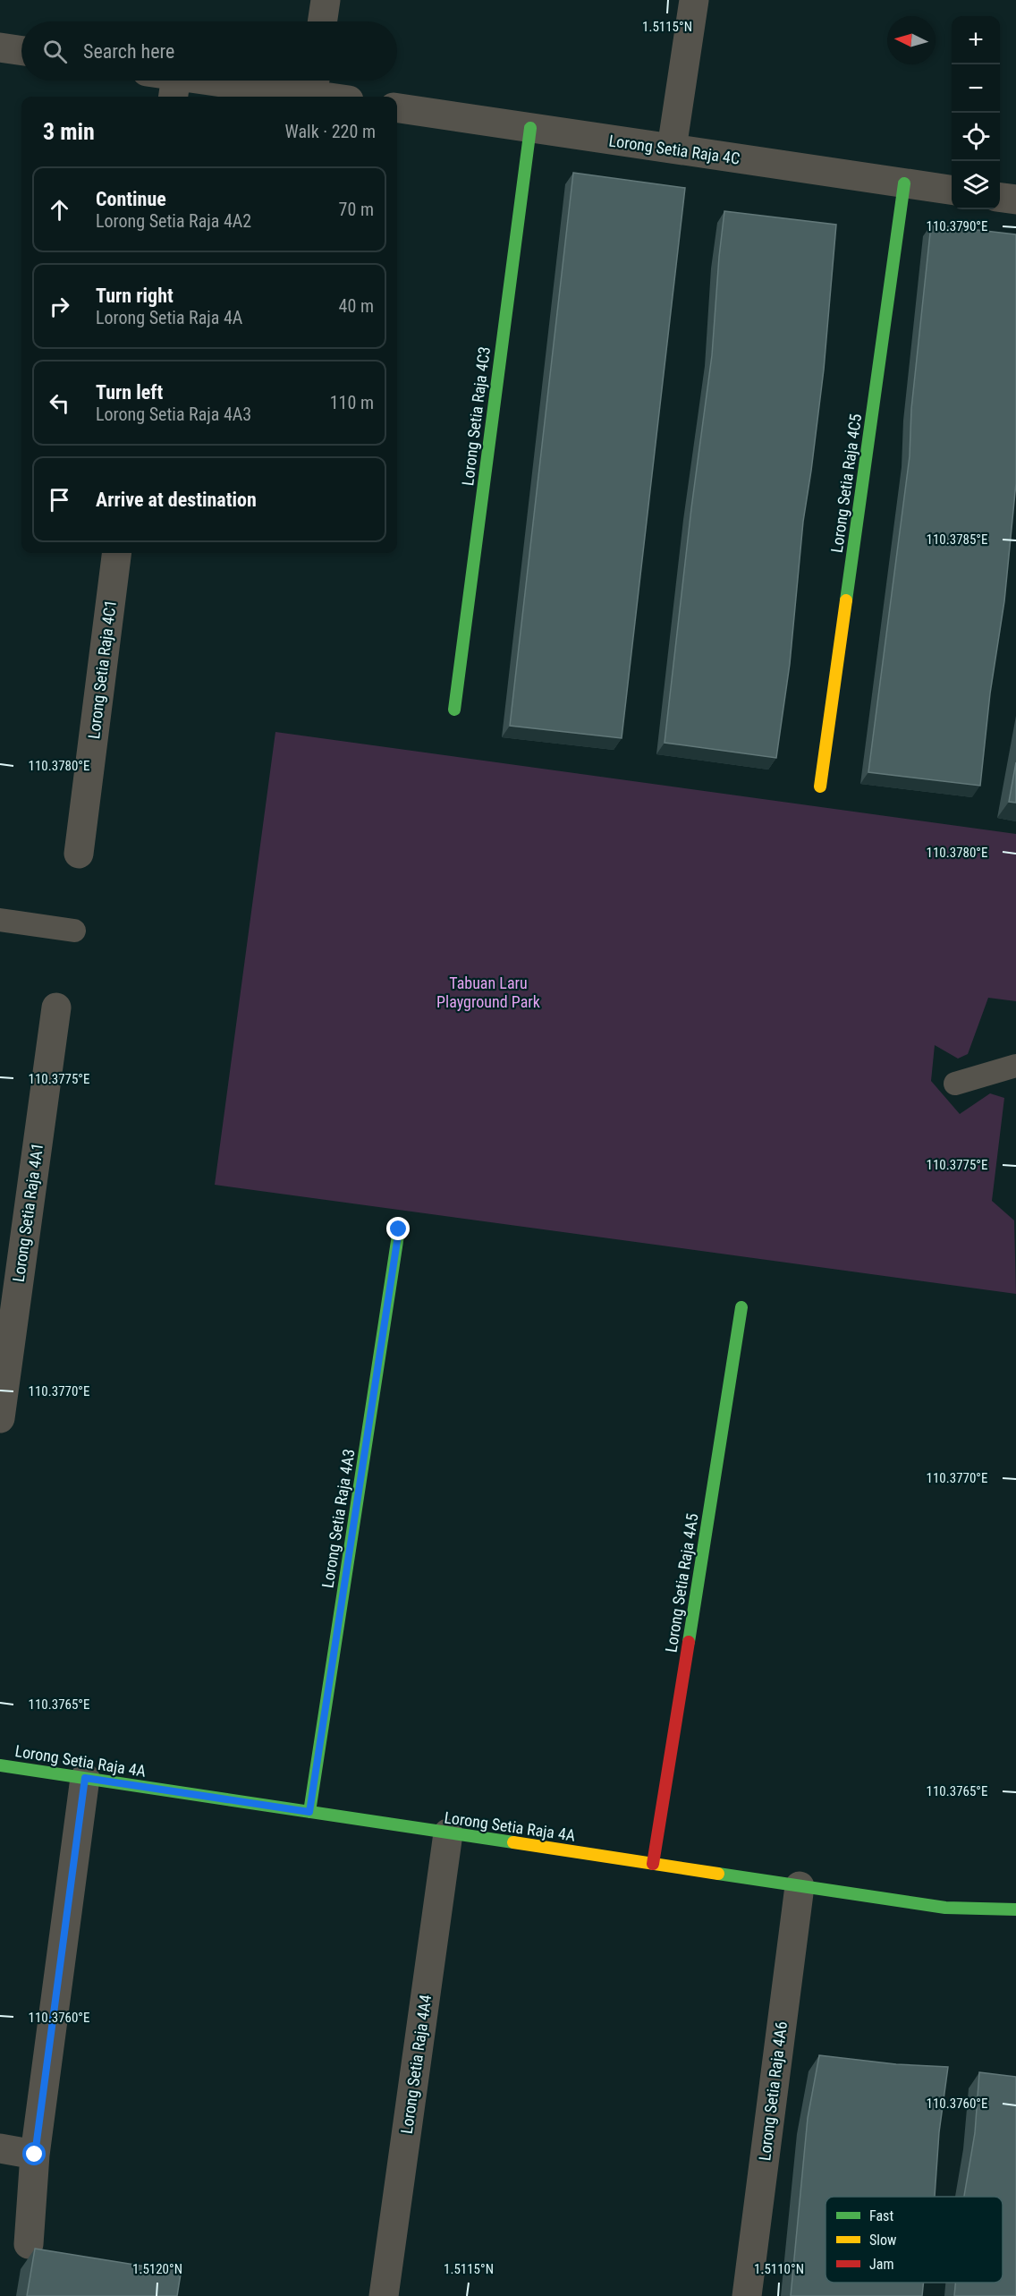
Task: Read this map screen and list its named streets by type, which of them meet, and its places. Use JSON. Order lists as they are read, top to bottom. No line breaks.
{"streets":{"street":["Lorong Setia Raja 4C","Lorong Setia Raja 4C3","Lorong Setia Raja 4C5","Lorong Setia Raja 4C1","Lorong Setia Raja 4A1","Lorong Setia Raja 4A3","Lorong Setia Raja 4A5","Lorong Setia Raja 4A","Lorong Setia Raja 4A4","Lorong Setia Raja 4A6"]},"crossings":[["Lorong Setia Raja 4C","Lorong Setia Raja 4C3"],["Lorong Setia Raja 4C","Lorong Setia Raja 4C5"],["Lorong Setia Raja 4A3","Lorong Setia Raja 4A"],["Lorong Setia Raja 4A5","Lorong Setia Raja 4A"],["Lorong Setia Raja 4A","Lorong Setia Raja 4A4"],["Lorong Setia Raja 4A","Lorong Setia Raja 4A6"]],"parks":["Tabuan Laru Playground Park"],"legend":["Fast","Slow","Jam"],"north":"left","page":{"map_buttons":["+","−"],"search":"Search here","heading":["3 min","Walk · 220 m"],"list":[["Continue","Lorong Setia Raja 4A2","70 m"],["Turn right","Lorong Setia Raja 4A","40 m"],["Turn left","Lorong Setia Raja 4A3","110 m"],"Arrive at destination"]},"coordinates":["1.5115°N","110.3790°E","110.3785°E","110.3780°E","110.3775°E","110.3770°E","110.3765°E","110.3760°E","1.5120°N","1.5110°N"]}
